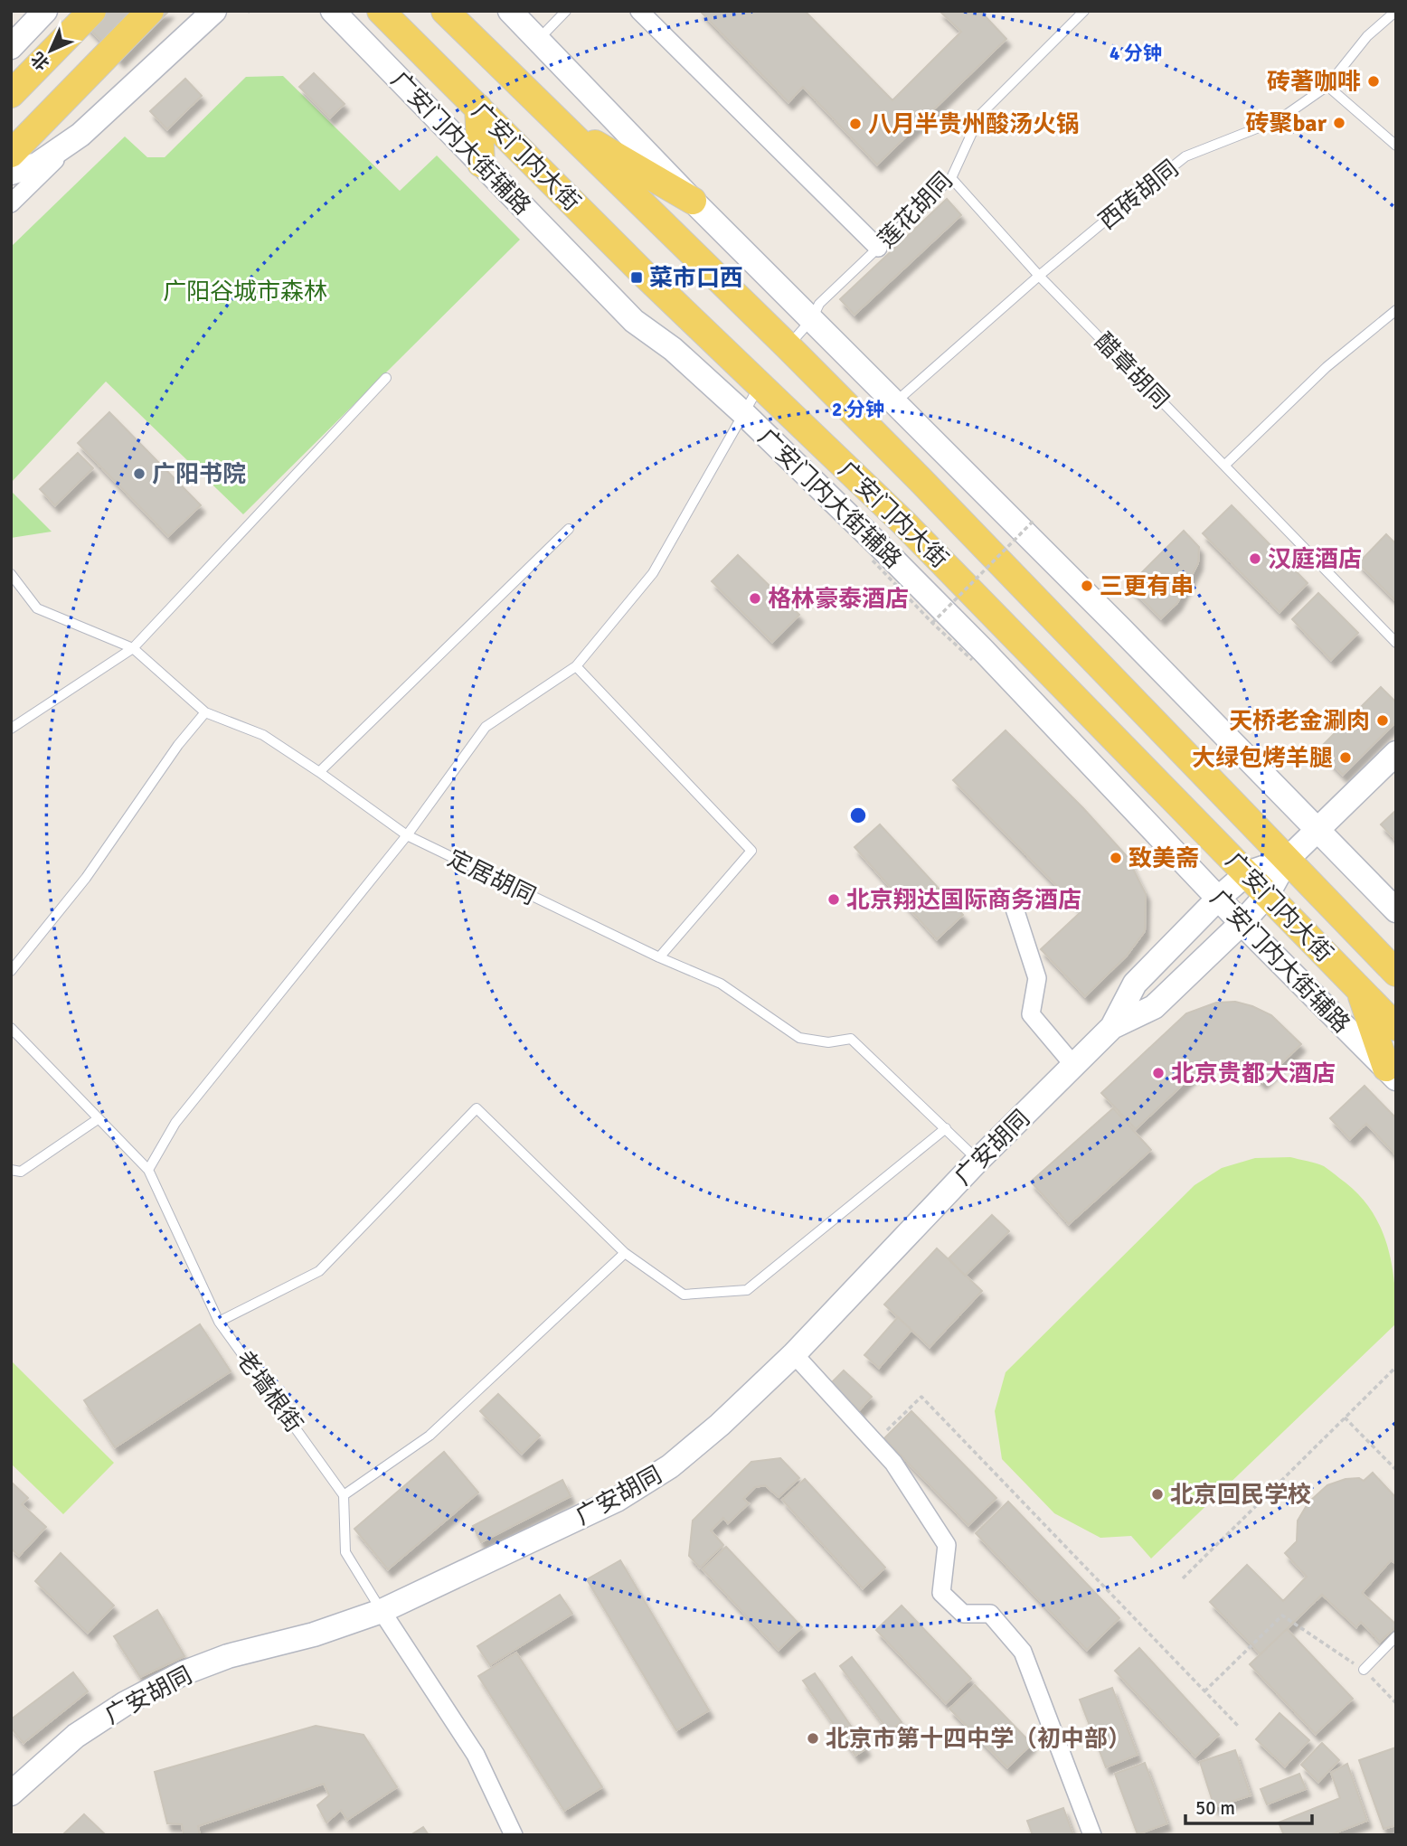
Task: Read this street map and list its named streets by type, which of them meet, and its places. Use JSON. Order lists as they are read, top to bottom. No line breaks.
{"streets":{"main road":["广安门内大街"],"street":["广安门内大街辅路","广安胡同"],"lane":["西砖胡同","莲花胡同","醋章胡同","定居胡同","老墙根街"]},"crossings":[["广安门内大街辅路","广安胡同"],["广安门内大街","莲花胡同"],["广安门内大街","广安胡同"],["西砖胡同","醋章胡同"],["莲花胡同","醋章胡同"],["定居胡同","广安胡同"]],"parks":["广阳谷城市森林"],"places":{"other":["砖著咖啡","砖聚bar","八月半贵州酸汤火锅","广阳书院","汉庭酒店","三更有串","格林豪泰酒店","天桥老金涮肉","大绿包烤羊腿","致美斋","北京翔达国际商务酒店","北京贵都大酒店","北京回民学校","北京市第十四中学（初中部）"],"transit":["菜市口西"]},"scale_bar":"50 m","north":"bottom left","rings":["4 分钟","2 分钟"]}
